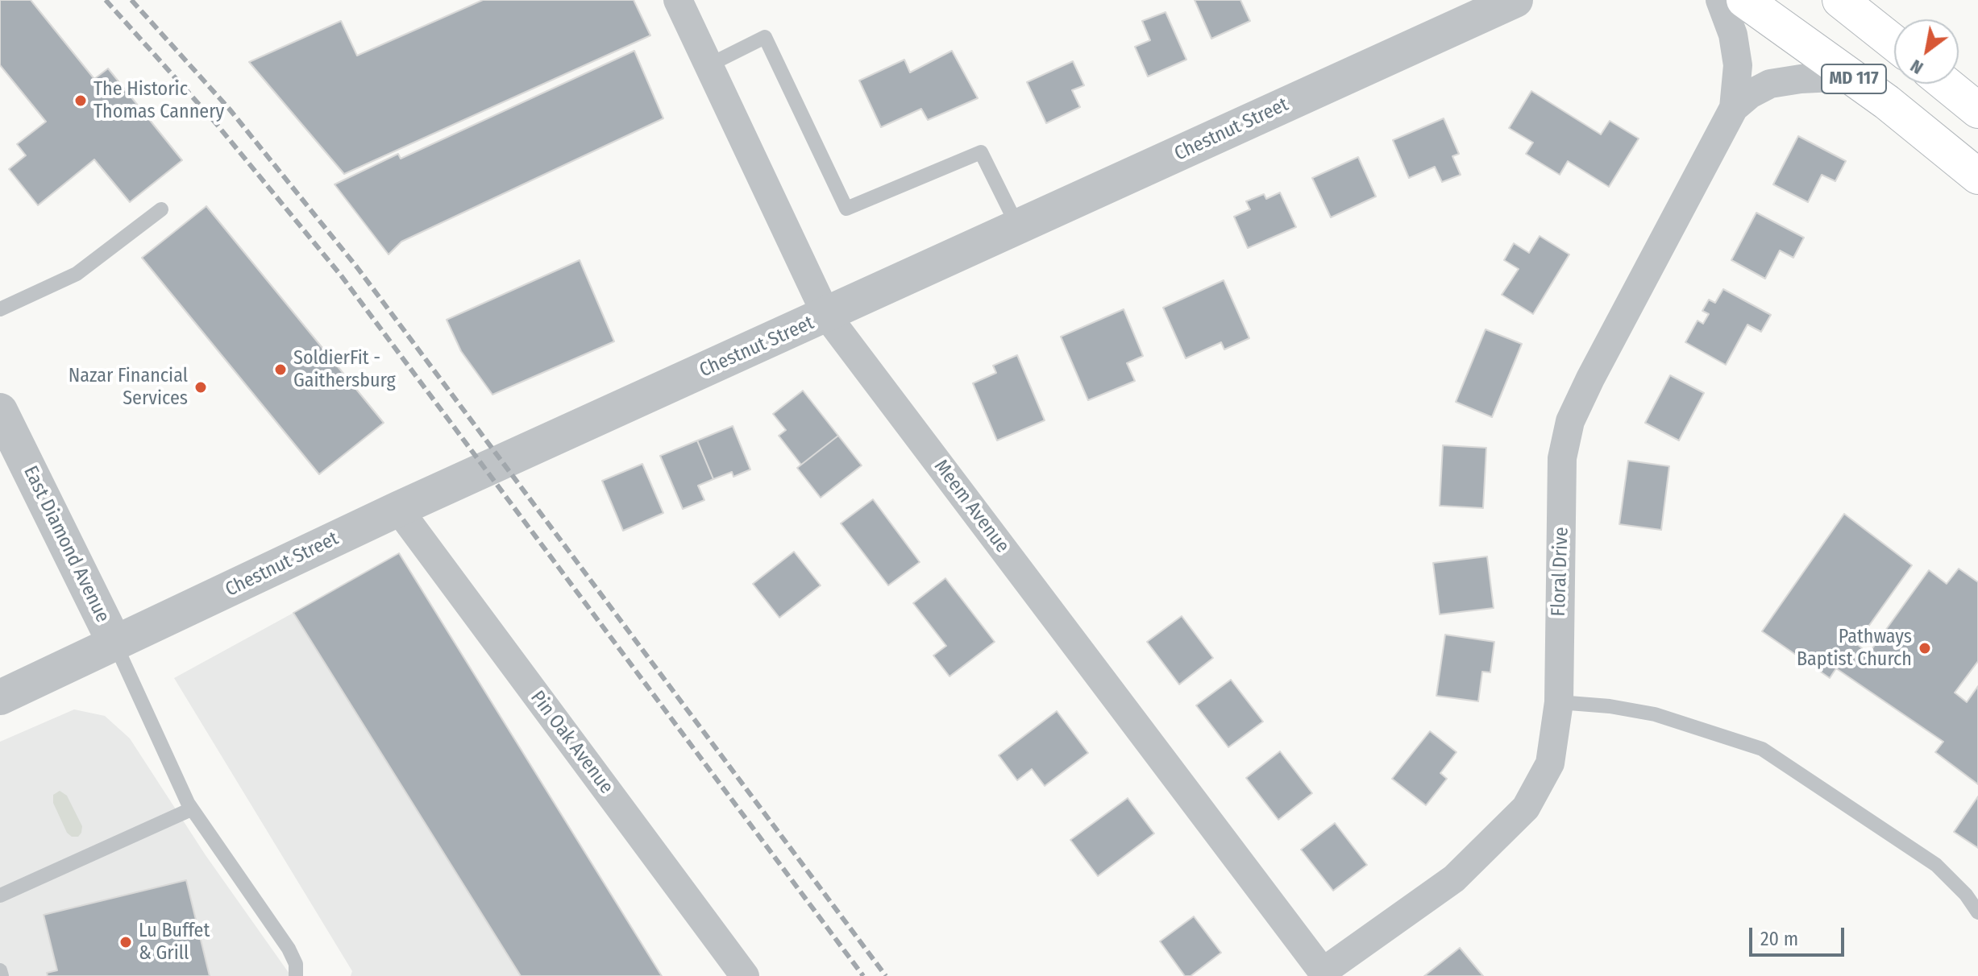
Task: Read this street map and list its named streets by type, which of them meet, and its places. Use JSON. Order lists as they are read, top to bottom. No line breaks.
{"streets":{"main road":["MD 117"],"street":["Chestnut Street","Meem Avenue","East Diamond Avenue","Floral Drive","Pin Oak Avenue"]},"crossings":[["MD 117","Floral Drive"],["Chestnut Street","Meem Avenue"],["Chestnut Street","East Diamond Avenue"],["Chestnut Street","Pin Oak Avenue"],["Meem Avenue","Floral Drive"]],"places":["The Historic Thomas Cannery","SoldierFit - Gaithersburg","Nazar Financial Services","Pathways Baptist Church","Lu Buffet & Grill"],"scale_bar":"20 m","north":"bottom left"}
